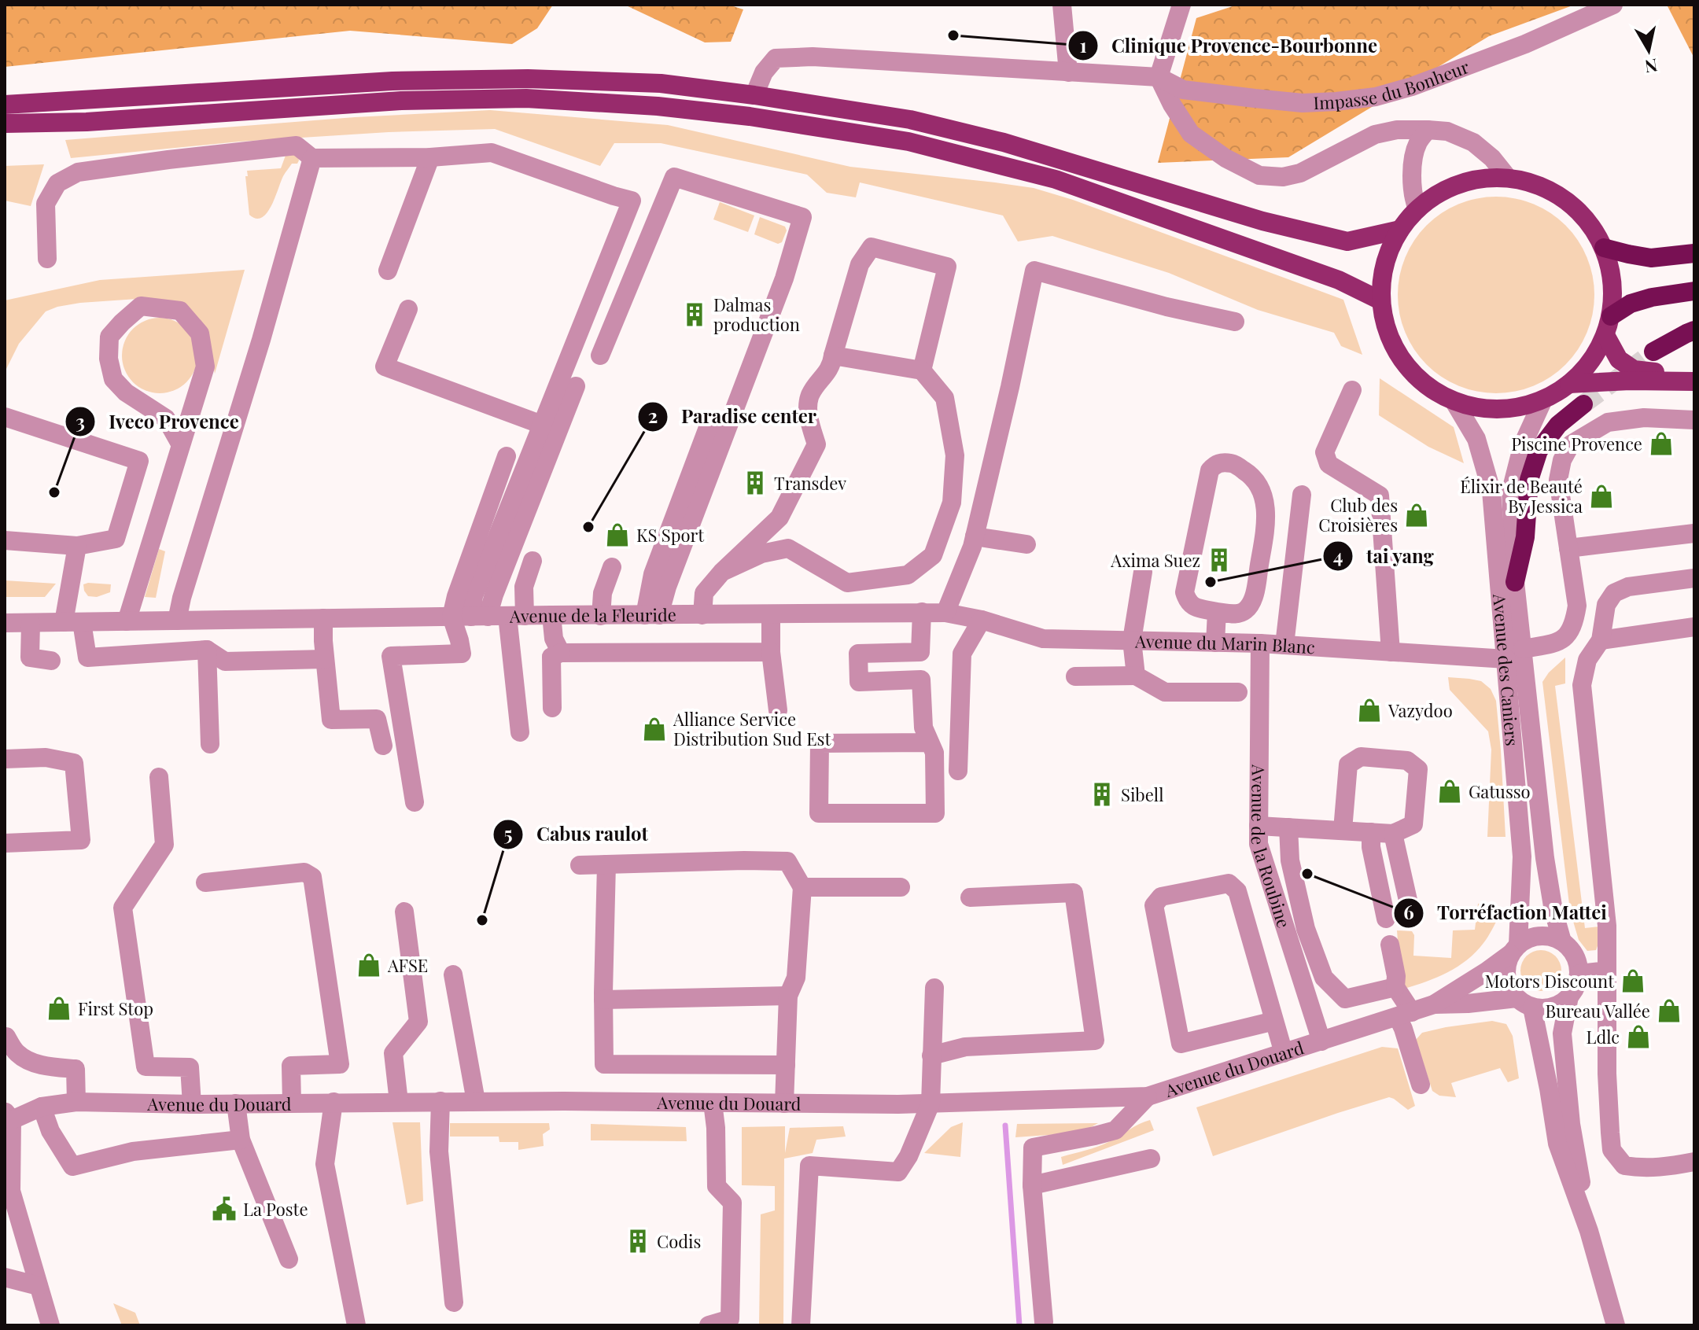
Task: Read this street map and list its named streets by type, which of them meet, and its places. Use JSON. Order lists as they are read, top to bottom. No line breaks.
{"streets":{"street":["Impasse du Bonheur","Avenue de la Fleuride","Avenue du Marin Blanc","Avenue des Caniers","Avenue de la Roubine","Avenue du Douard"]},"crossings":[["Avenue de la Fleuride","Avenue du Marin Blanc"],["Avenue du Marin Blanc","Avenue des Caniers"],["Avenue du Marin Blanc","Avenue de la Roubine"],["Avenue des Caniers","Avenue du Douard"],["Avenue de la Roubine","Avenue du Douard"]],"places":{"other":["Clinique Provence-Bourbonne","Iveco Provence","Paradise center","tai yang","Torréfaction Mattei","Cabus raulot"],"building":["Dalmas production","Transdev","Axima Suez","Sibell","Codis"],"shop":["Piscine Provence","Élixir de Beauté By Jessica","Club des Croisières","KS Sport","Vazydoo","Alliance Service Distribution Sud Est","Gatusso","AFSE","Motors Discount","First Stop","Bureau Vallée","Ldlc"],"public building":["La Poste"]},"north":"bottom"}
